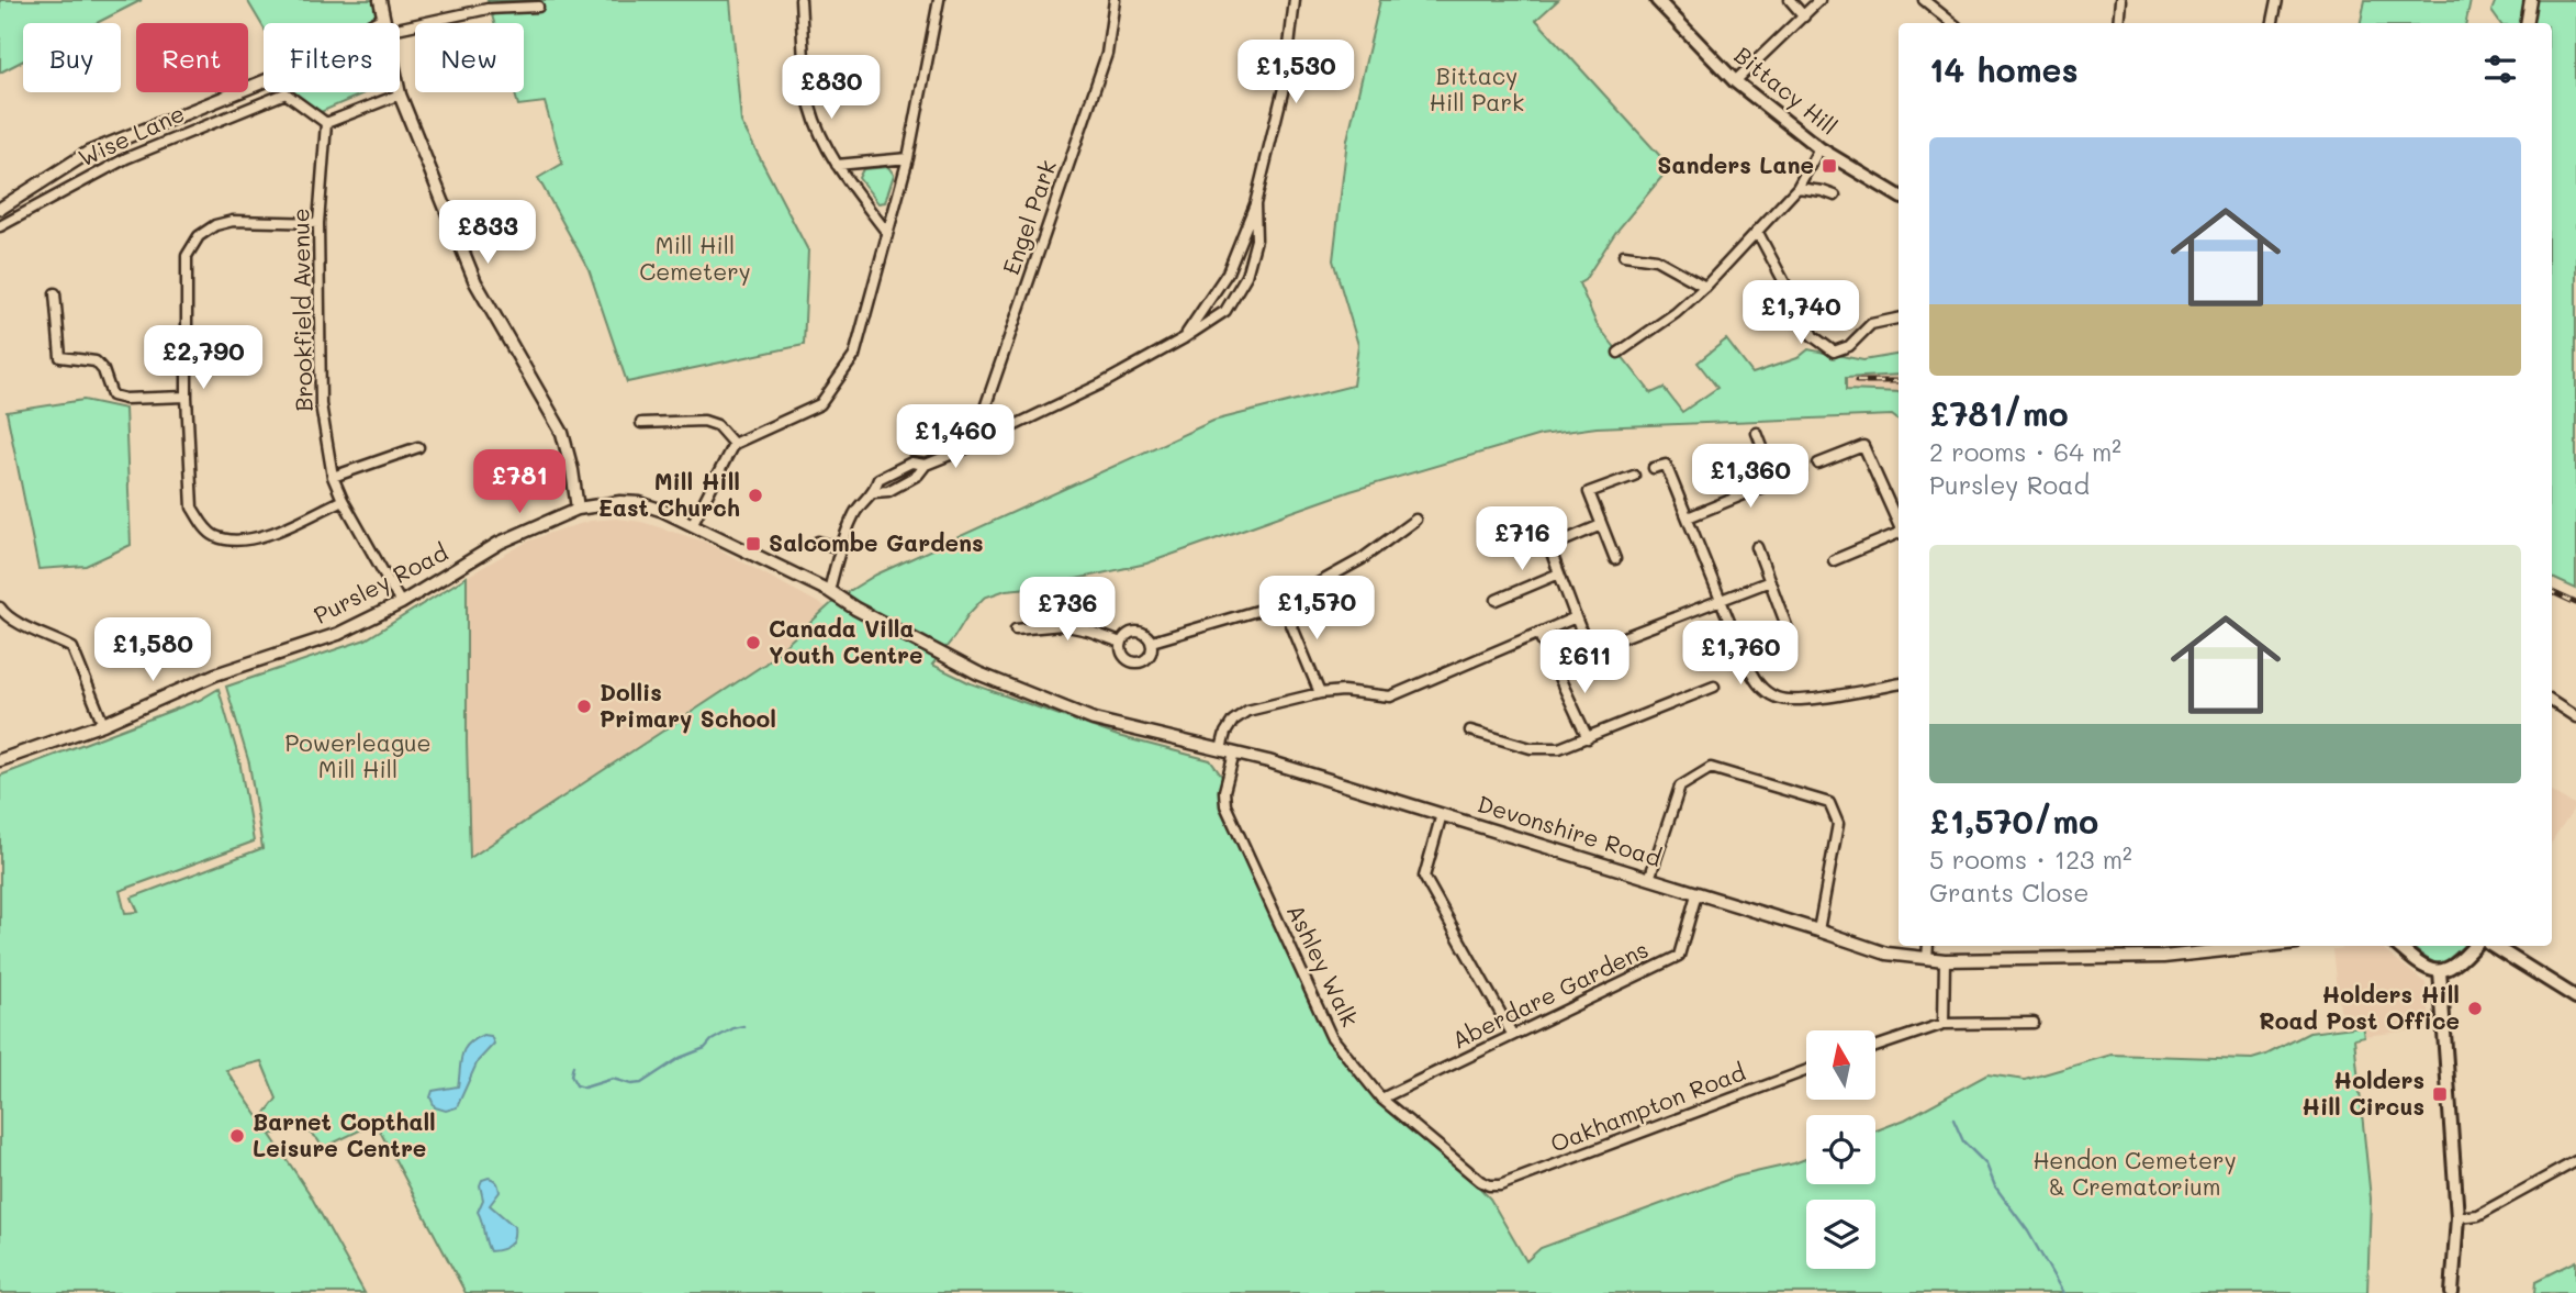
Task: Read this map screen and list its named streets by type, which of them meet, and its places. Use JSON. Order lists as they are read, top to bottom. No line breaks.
{"streets":{"main road":["Bittacy Hill"],"street":["Wise Lane","Engel Park","Brookfield Avenue","Pursley Road","Devonshire Road","Ashley Walk","Aberdare Gardens","Oakhampton Road"]},"crossings":[["Brookfield Avenue","Pursley Road"],["Pursley Road","Devonshire Road"],["Devonshire Road","Ashley Walk"],["Devonshire Road","Aberdare Gardens"],["Ashley Walk","Aberdare Gardens"],["Ashley Walk","Oakhampton Road"]],"parks":["Bittacy Hill Park","Mill Hill Cemetery","Powerleague Mill Hill","Hendon Cemetery & Crematorium"],"places":{"transit":["Sanders Lane","Salcombe Gardens","Holders Hill Circus"],"other":["Mill Hill East Church","Canada Villa Youth Centre","Dollis Primary School","Holders Hill Road Post Office","Barnet Copthall Leisure Centre"]},"north":"top","page":{"chip":["Buy","Rent","Filters","New"],"heading":"14 homes","price":["£1,530","£830","£833","£1,740","£2,790","£1,460","£1,360","£781","£716","£1,570","£736","£1,580","£1,760","£611"],"list":[{"name":"£781/mo","note":"2 rooms · 64 m² · Pursley Road"},{"name":"£1,570/mo","note":"5 rooms · 123 m² · Grants Close"}]}}
